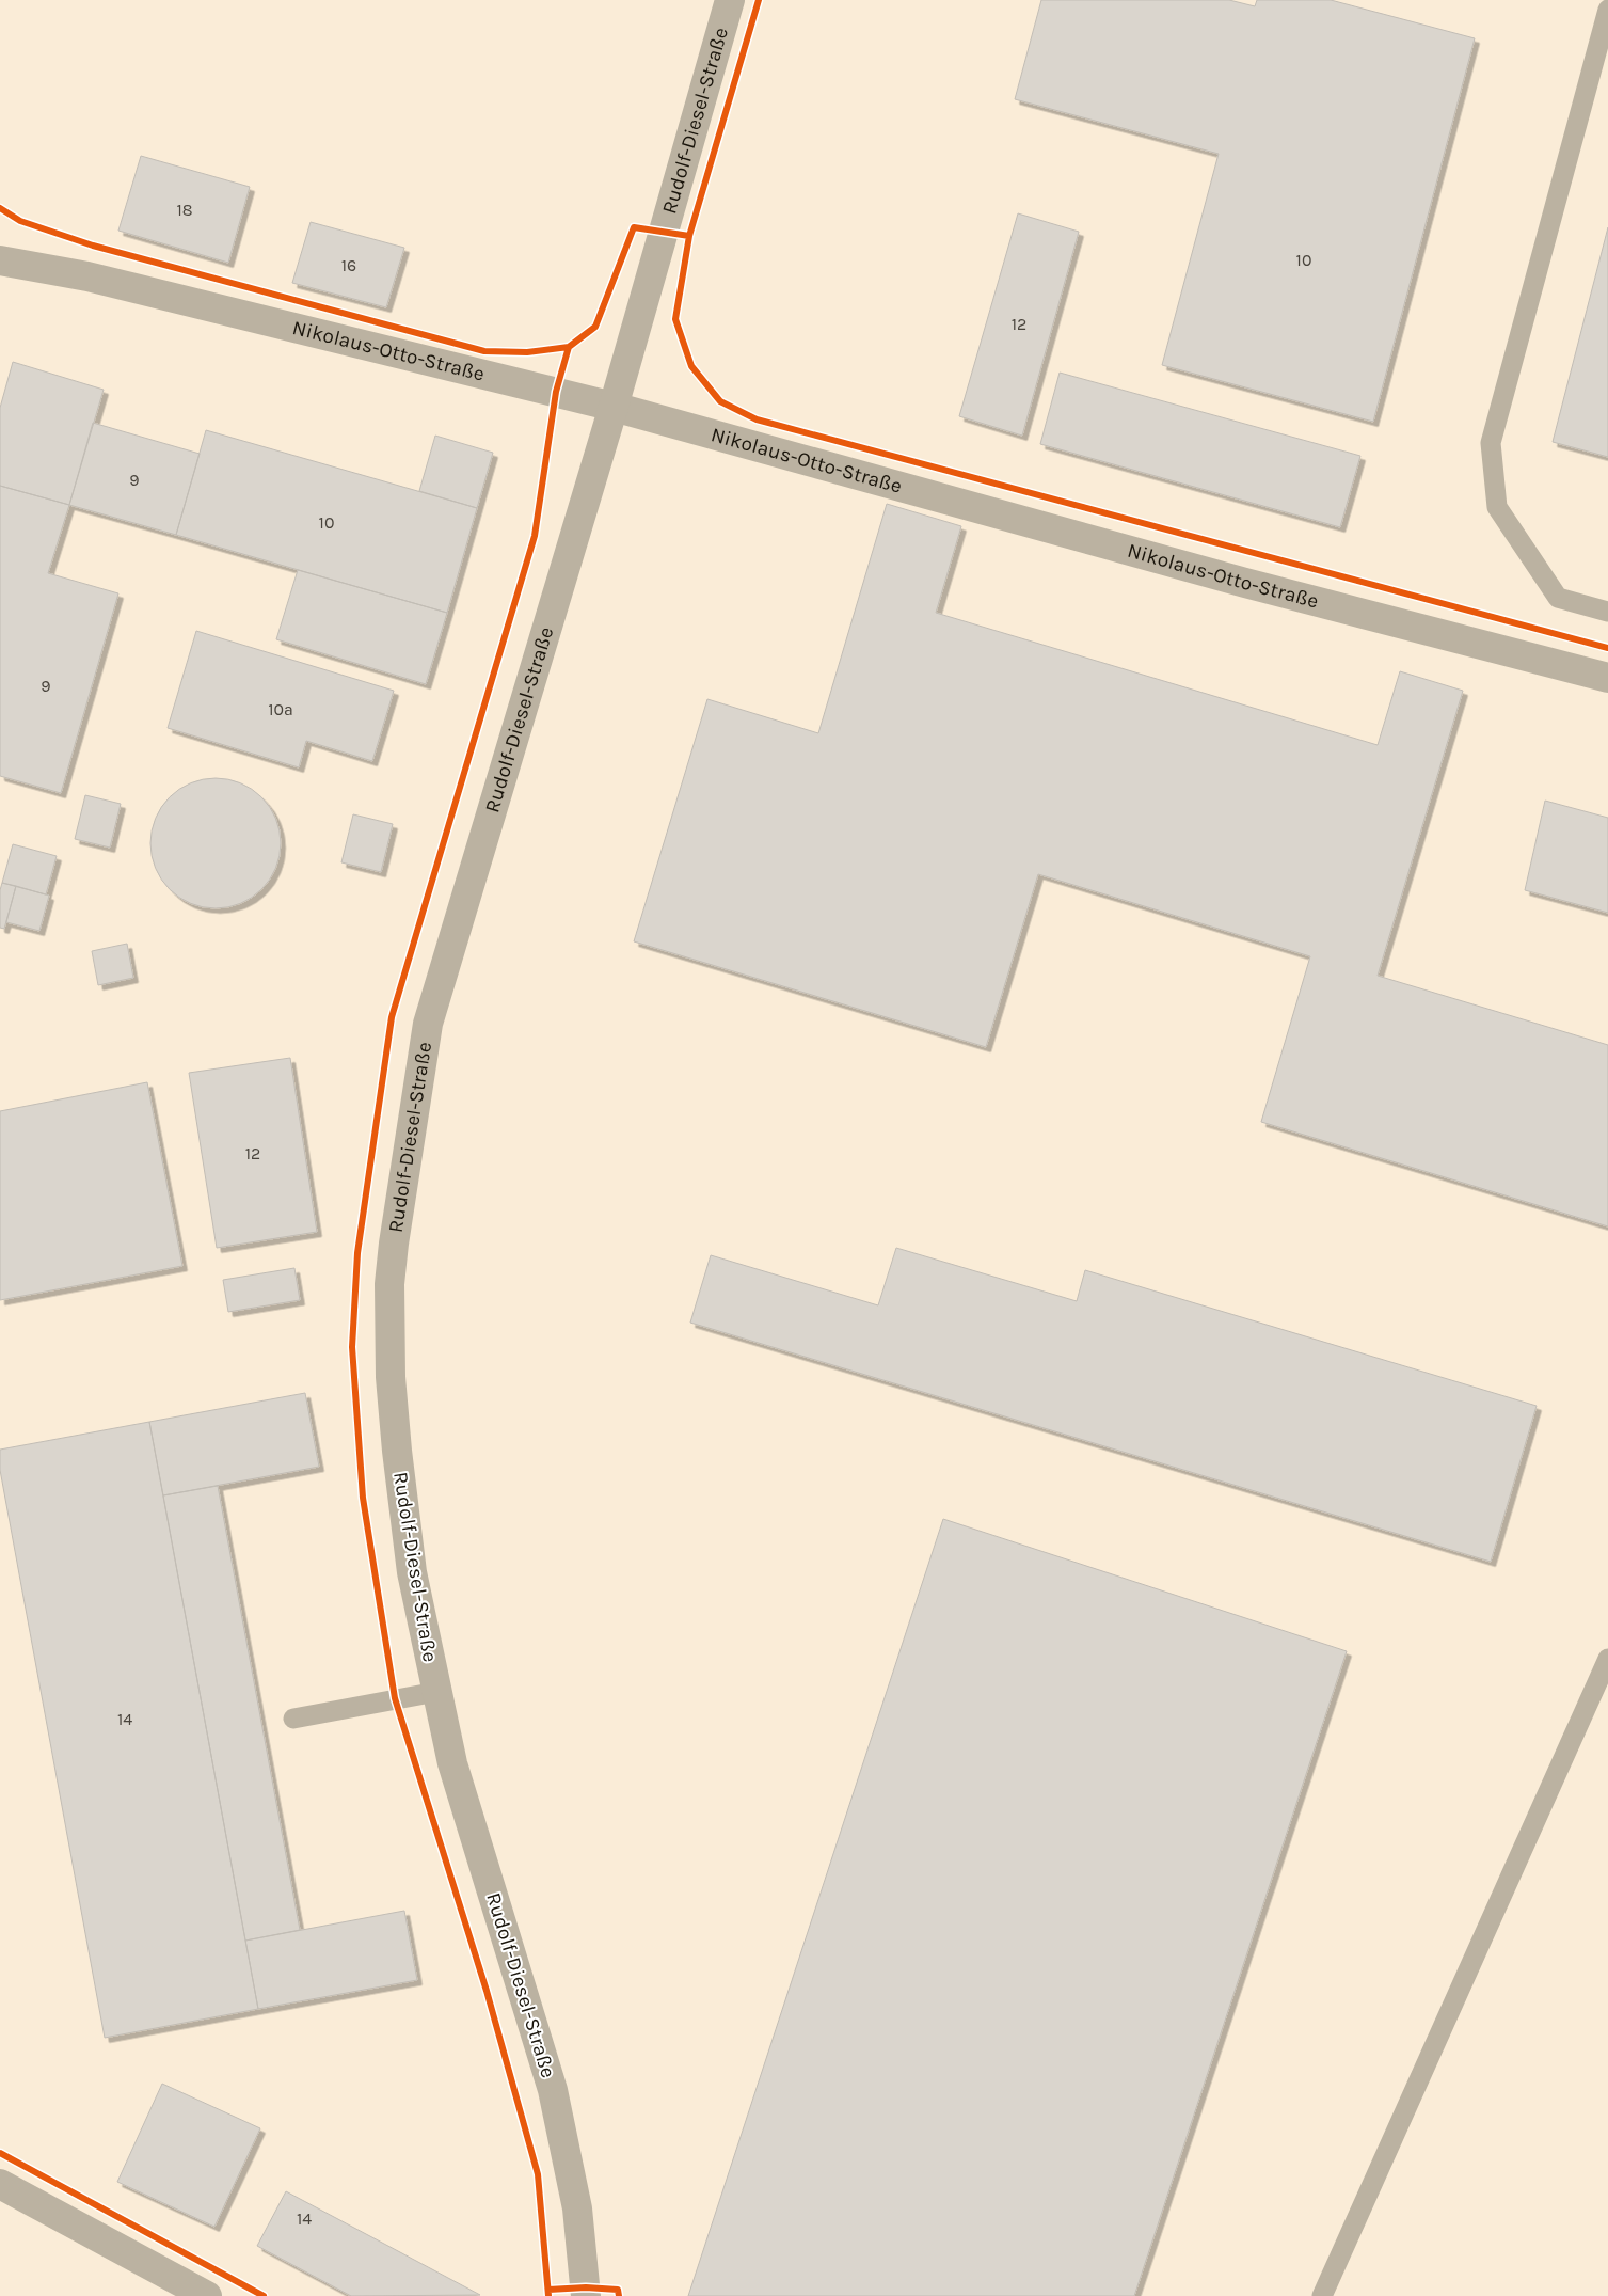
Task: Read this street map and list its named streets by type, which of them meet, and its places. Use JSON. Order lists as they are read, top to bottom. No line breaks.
{"streets":{"street":["Rudolf-Diesel-Straße","Nikolaus-Otto-Straße"]},"crossings":[["Rudolf-Diesel-Straße","Nikolaus-Otto-Straße"]],"house_numbers":["18","10","16","12","9","10","9","10a","12","14","14"]}
